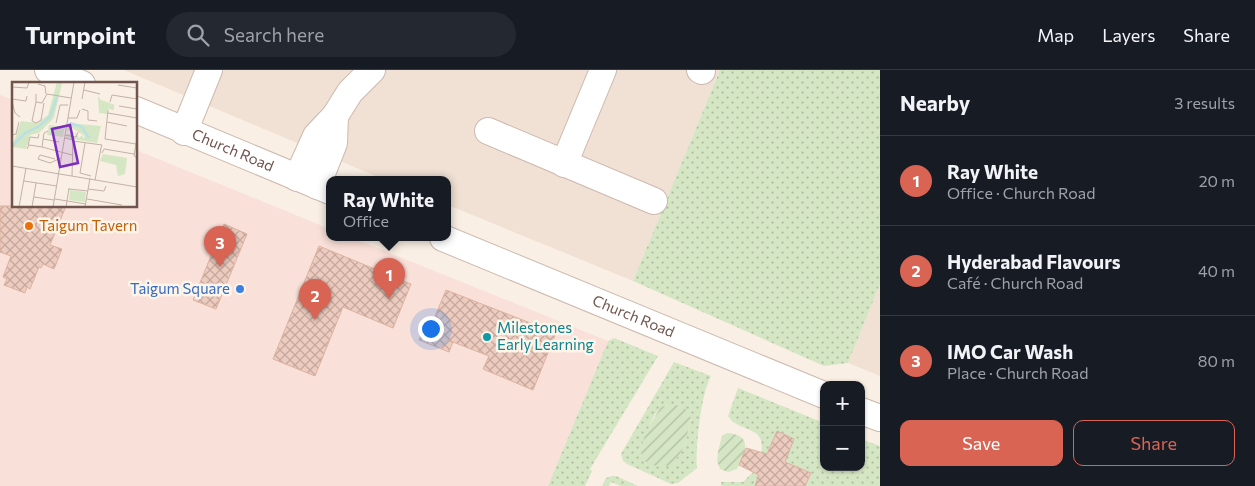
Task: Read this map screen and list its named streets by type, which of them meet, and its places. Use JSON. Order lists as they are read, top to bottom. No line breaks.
{"streets":{"street":["Church Road"]},"places":["Taigum Tavern","Taigum Square","Milestones Early Learning"],"page":{"header":"Turnpoint","search":"Search here","nav":["Map","Layers","Share"],"heading":["Nearby","3 results"],"list":[{"mark":"1","name":"Ray White","note":"Office · Church Road","value":"20 m"},{"mark":"2","name":"Hyderabad Flavours","note":"Café · Church Road","value":"40 m"},{"mark":"3","name":"IMO Car Wash","note":"Place · Church Road","value":"80 m"}],"popup":["Ray White","Office"],"pins":["3","1","2"],"map_buttons":["+","−"],"buttons":["Save","Share"]}}
